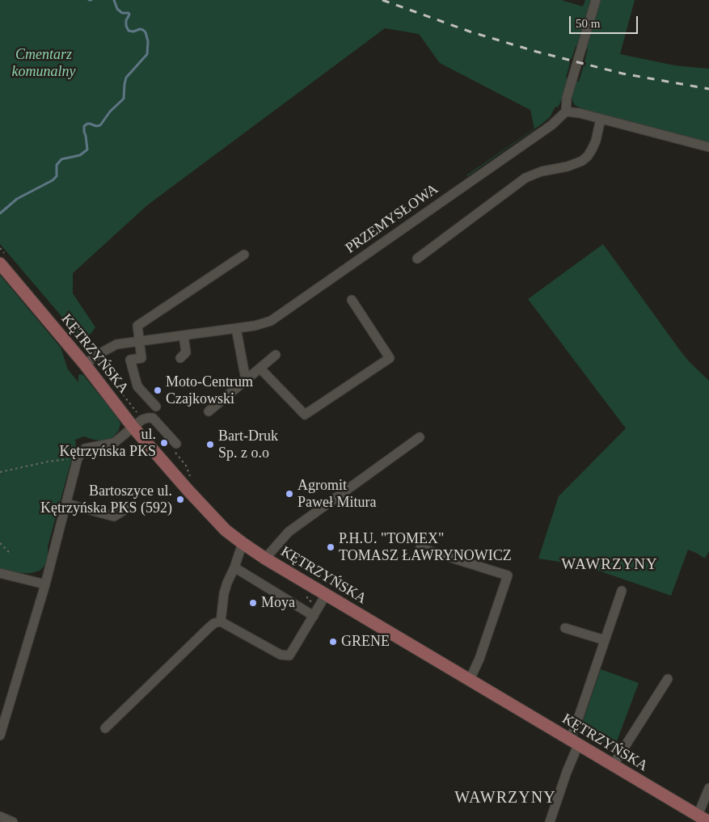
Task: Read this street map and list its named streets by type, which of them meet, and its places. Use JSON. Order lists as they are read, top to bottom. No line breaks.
{"streets":{"main road":["KĘTRZYŃSKA"],"street":["PRZEMYSŁOWA"]},"crossings":[["PRZEMYSŁOWA","KĘTRZYŃSKA"]],"districts":["WAWRZYNY","WAWRZYNY"],"parks":["Cmentarz komunalny"],"places":["Moto-Centrum Czajkowski","ul. Kętrzyńska PKS","Bart-Druk Sp. z o.o","Agromit Paweł Mitura","Bartoszyce ul. Kętrzyńska PKS (592)","P.H.U. \"TOMEX\" TOMASZ ŁAWRYNOWICZ","Moya","GRENE"],"scale_bar":"50 m"}
